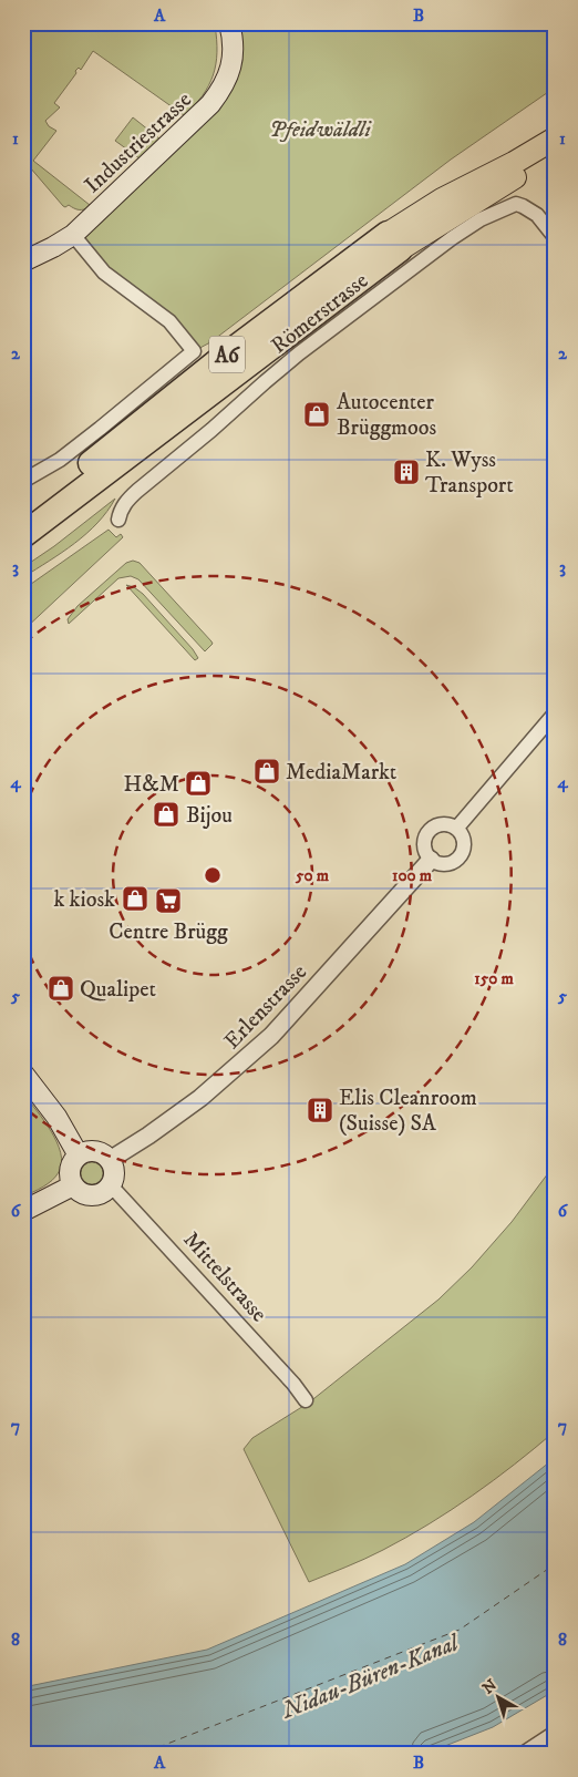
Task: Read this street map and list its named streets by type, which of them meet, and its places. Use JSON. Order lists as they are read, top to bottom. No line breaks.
{"streets":{"highway":["A6"],"main road":["Industriestrasse"],"street":["Römerstrasse","Erlenstrasse","Mittelstrasse"]},"crossings":[["Erlenstrasse","Mittelstrasse"]],"water":["Nidau-Büren-Kanal"],"parks":["Pfeidwäldli"],"places":{"shop":["Autocenter Brüggmoos","MediaMarkt","H&M","Bijou","k kiosk","Qualipet"],"building":["K. Wyss Transport","Elis Cleanroom (Suisse) SA"],"supermarket":["Centre Brügg"]},"north":"top left","grid":{"columns":["A","B"],"rows":["1","2","3","4","5","6","7","8"]},"rings":["50 m","100 m","150 m"]}
